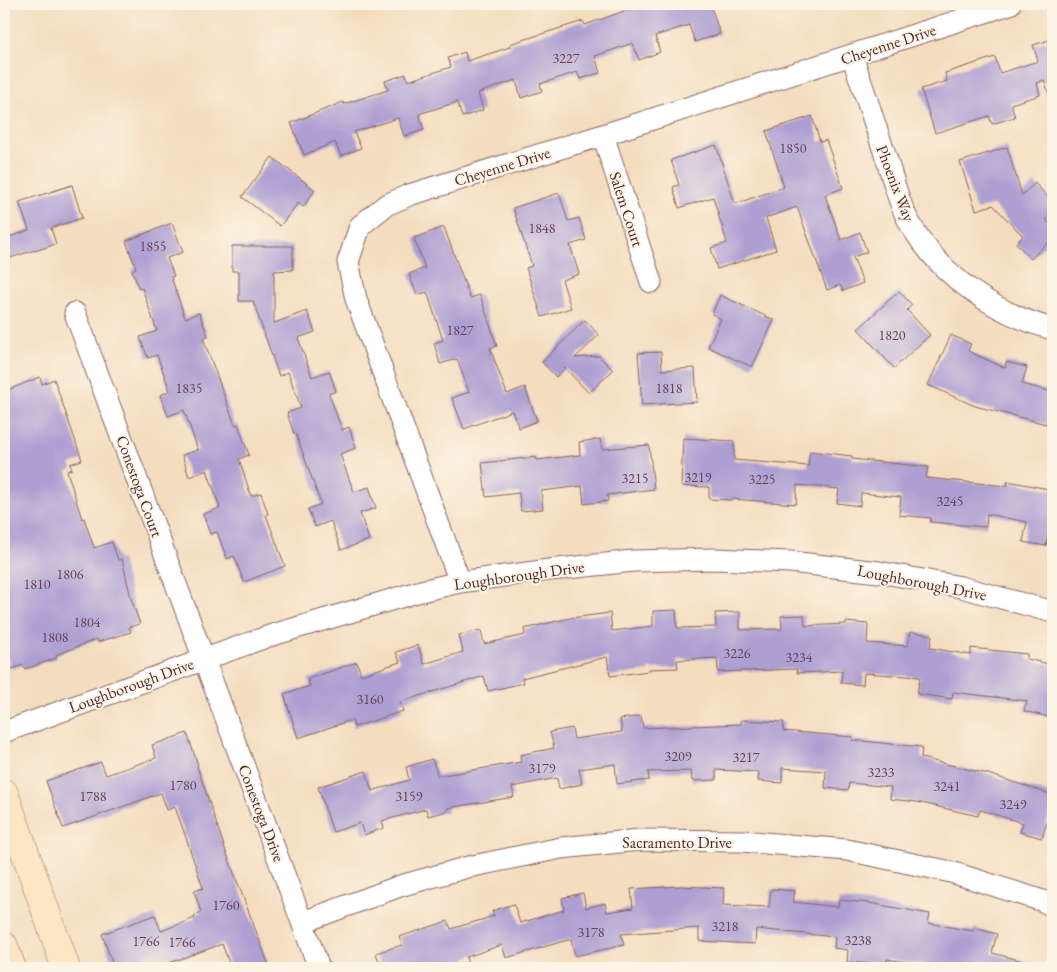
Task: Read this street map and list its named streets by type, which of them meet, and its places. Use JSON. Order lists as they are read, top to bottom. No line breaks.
{"streets":{"street":["Cheyenne Drive","Phoenix Way","Salem Court","Conestoga Court","Loughborough Drive","Conestoga Drive","Sacramento Drive"]},"crossings":[["Cheyenne Drive","Phoenix Way"],["Cheyenne Drive","Salem Court"],["Cheyenne Drive","Loughborough Drive"],["Conestoga Court","Loughborough Drive"],["Conestoga Court","Conestoga Drive"],["Loughborough Drive","Conestoga Drive"],["Conestoga Drive","Sacramento Drive"]],"house_numbers":["3227","1850","1848","1855","1827","1820","1835","1818","3219","3215","3225","3245","1806","1810","1804","1808","3226","3234","3160","3209","3217","3179","3233","1780","3241","1788","3159","3249","1760","3218","3178","3238","1766","1766"]}
